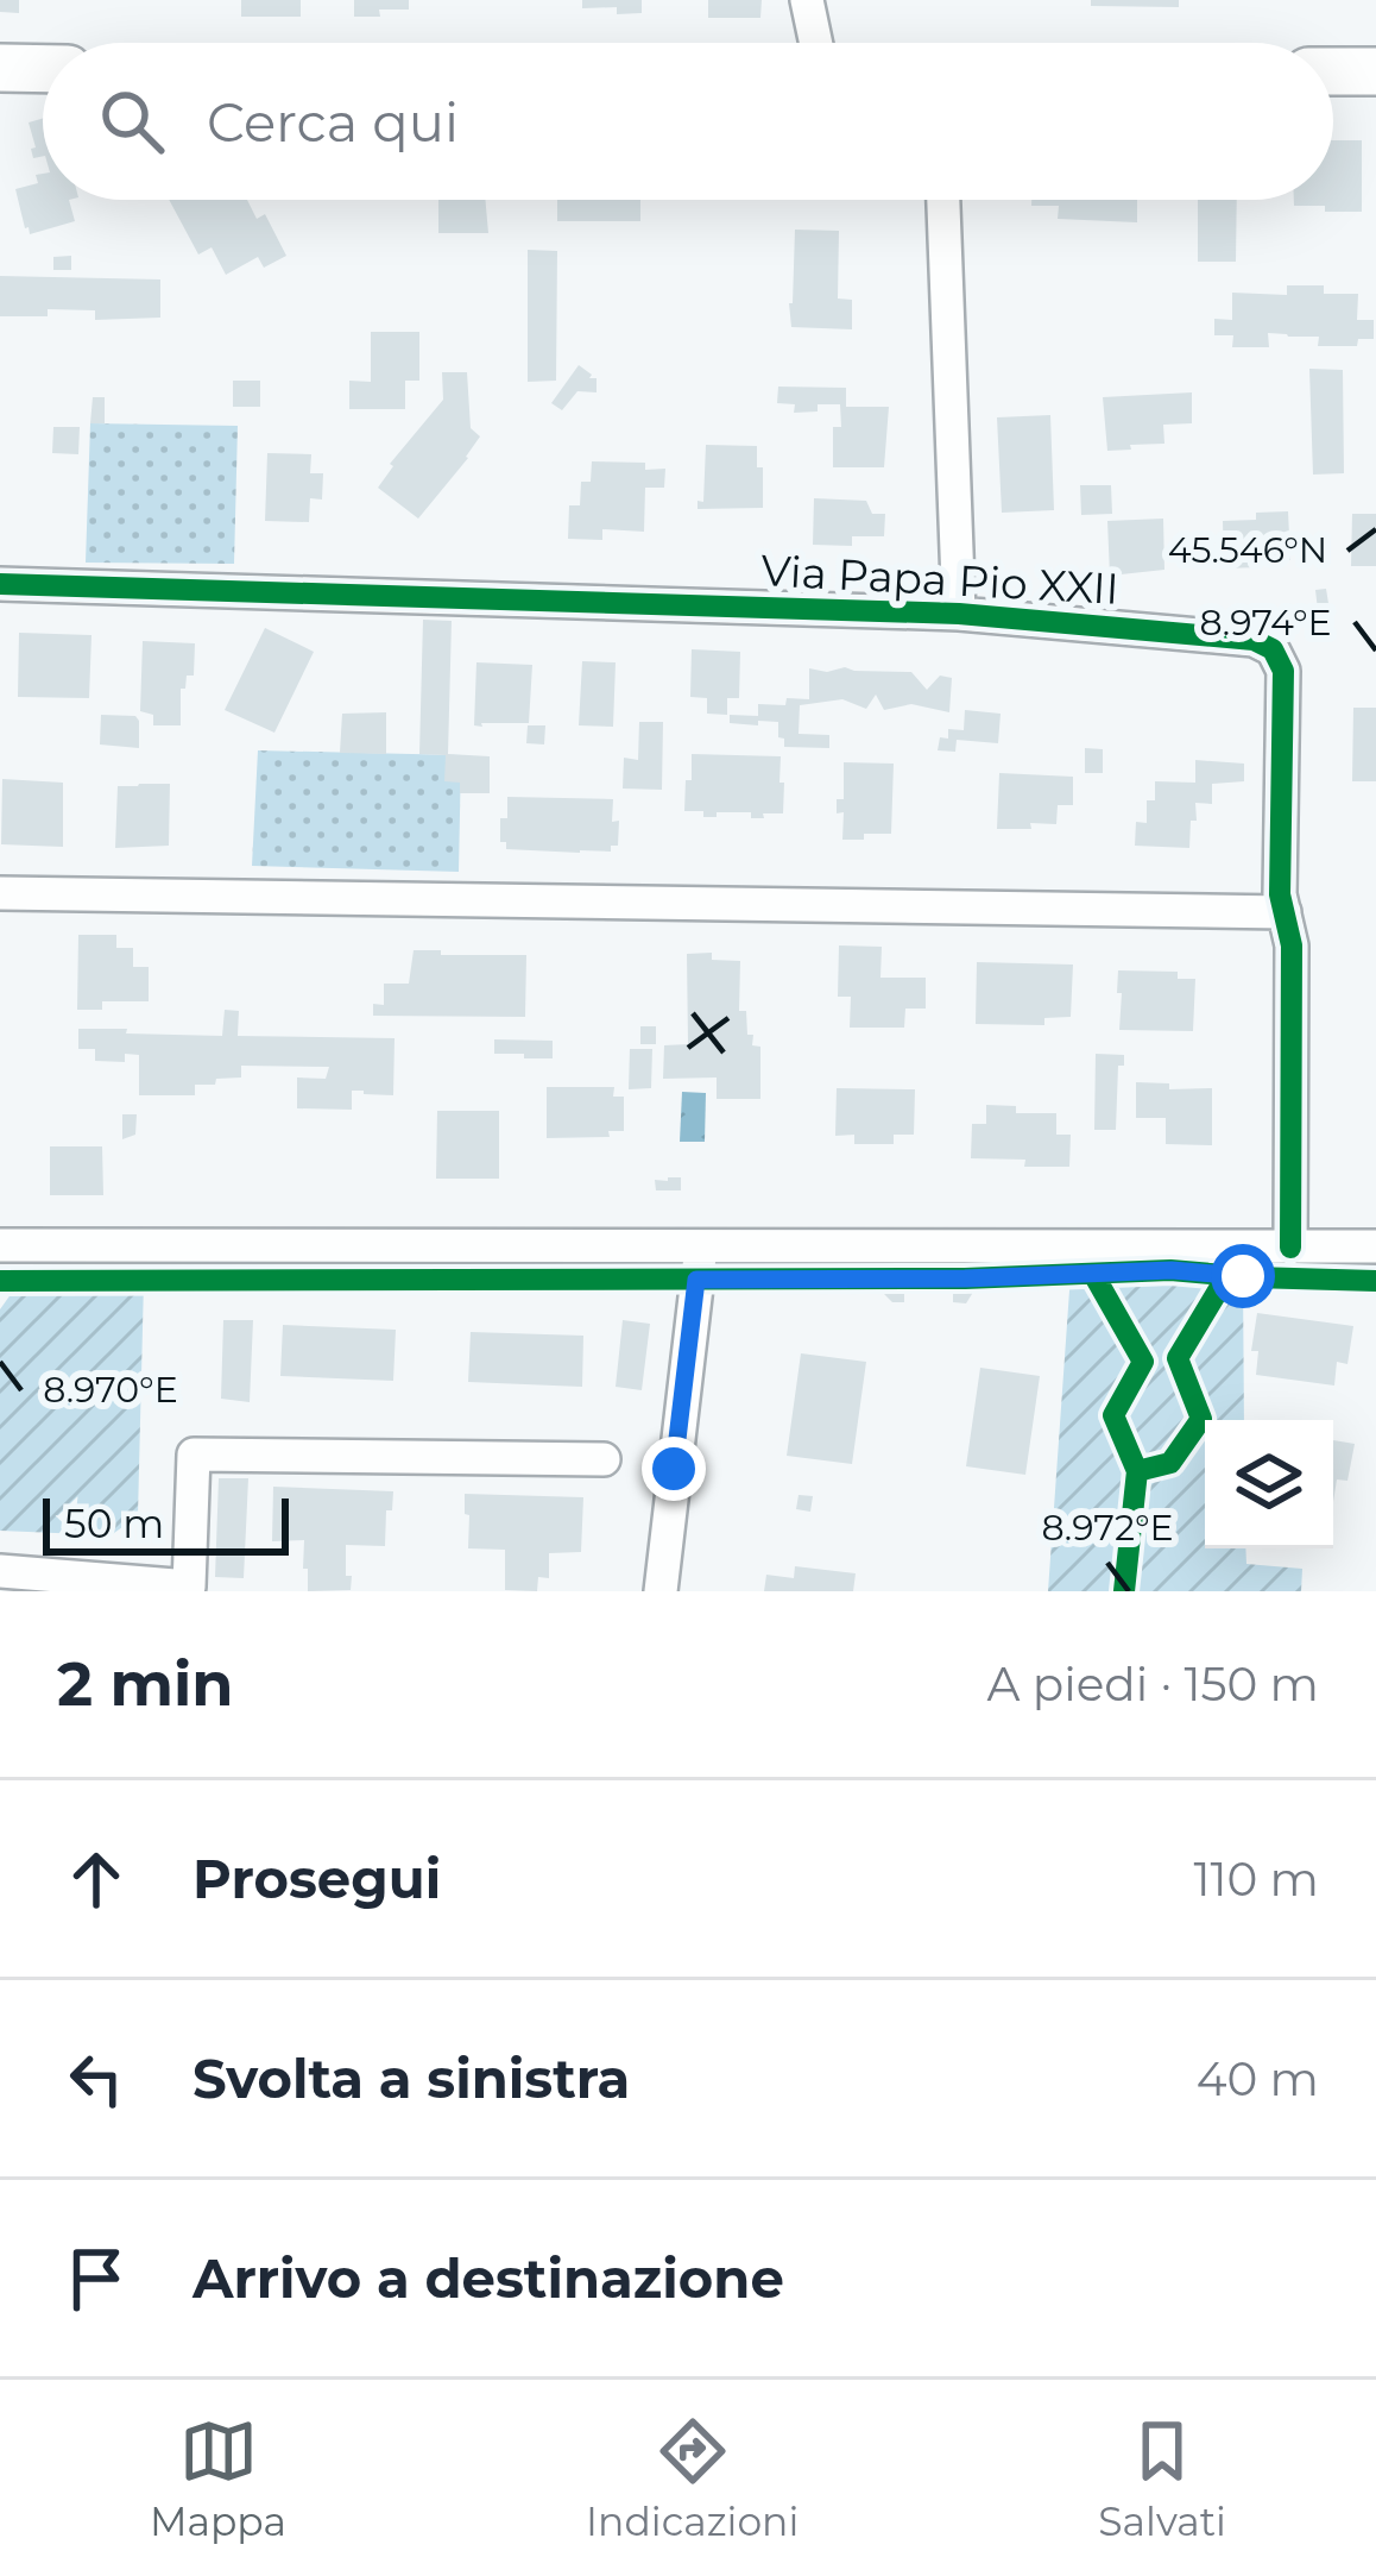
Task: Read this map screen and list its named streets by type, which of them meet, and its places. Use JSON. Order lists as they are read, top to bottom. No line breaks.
{"streets":{"street":["Via Papa Pio XXII"]},"scale_bar":"50 m","page":{"search":"Cerca qui","scale":"50 m","heading":["2 min","A piedi · 150 m"],"list":[["Prosegui","110 m"],["Svolta a sinistra","40 m"],"Arrivo a destinazione"],"nav":["Mappa","Indicazioni","Salvati"]},"coordinates":["45.546°N","8.974°E","8.970°E","8.972°E"]}
